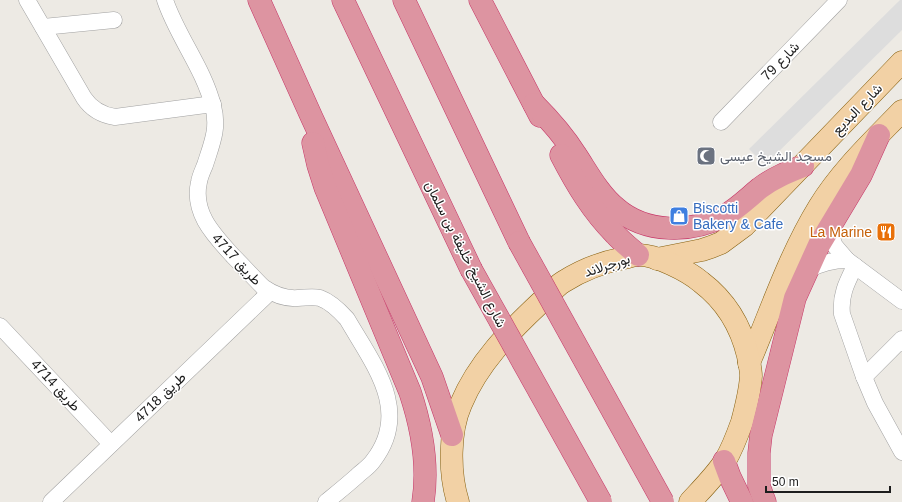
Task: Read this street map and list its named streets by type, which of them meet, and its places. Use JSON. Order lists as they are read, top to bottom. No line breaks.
{"streets":{"highway":["شارع الشيخ خليفة بن سلمان"],"main road":["شارع البديع","بورجرلاند"],"street":["شارع 79","طريق 4717","طريق 4714","طريق 4718"]},"crossings":[["شارع البديع","بورجرلاند"],["طريق 4717","طريق 4718"],["طريق 4714","طريق 4718"]],"places":{"mosque":["مسجد الشيخ عيسى"],"shop":["Biscotti Bakery & Cafe"],"restaurant":["La Marine"]},"scale_bar":"50 m"}
